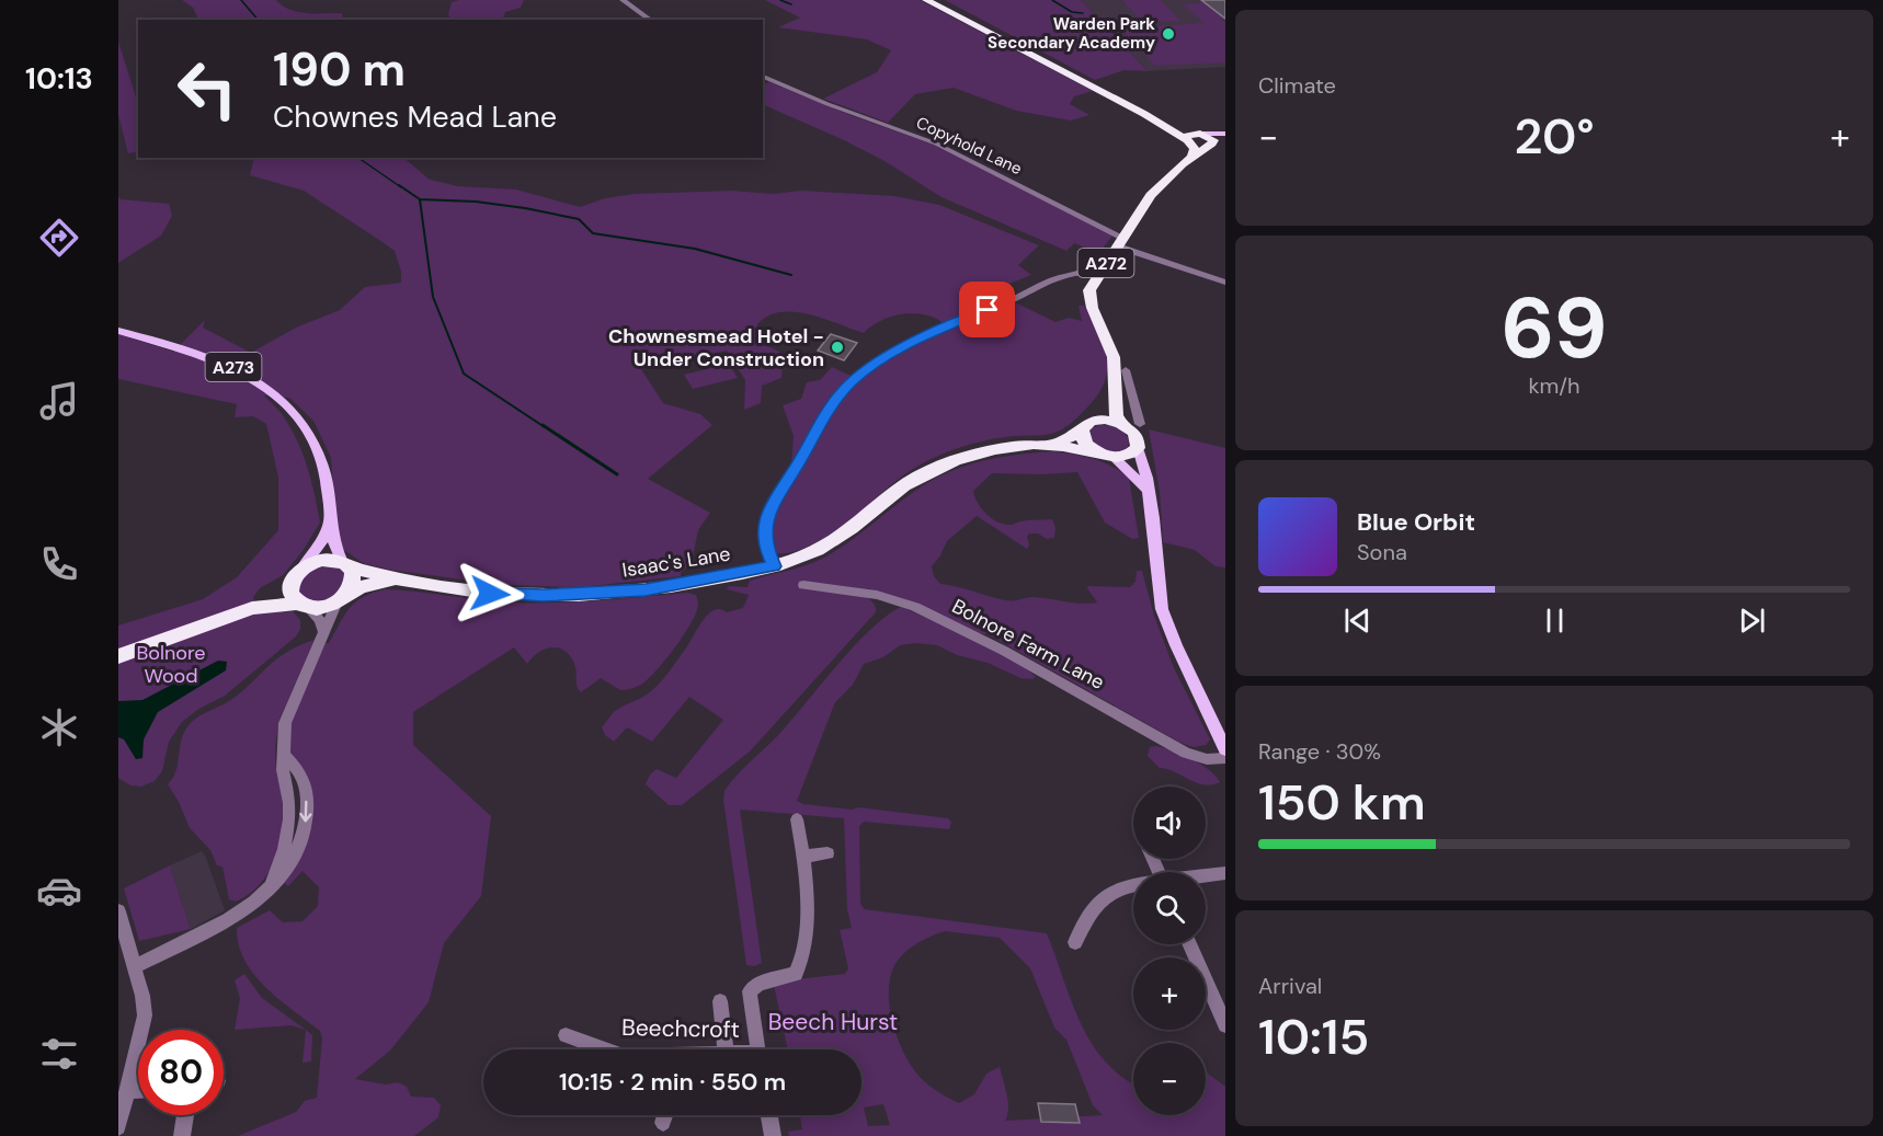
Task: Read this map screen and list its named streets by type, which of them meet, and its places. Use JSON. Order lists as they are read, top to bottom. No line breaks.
{"streets":{"highway":["A272","Isaac's Lane"],"main road":["A273"],"street":["Copyhold Lane","Bolnore Farm Lane","Beechcroft"]},"crossings":[["Copyhold Lane","A272"],["A272","Isaac's Lane"],["A273","Isaac's Lane"]],"parks":["Bolnore Wood","Beech Hurst"],"places":["Warden Park Secondary Academy","Chownesmead Hotel - Under Construction"],"page":{"tabs":"10:13","tile":["Climate",["69","km/h"],["Range · 30%","150 km"],["Arrival","10:15"]],"turn":["190 m","Chownes Mead Lane"],"heat":["−","20°","+"],"song":["Blue Orbit","Sona"],"map_buttons":["+","−"],"limit":"80","trip":"10:15 · 2 min · 550 m"}}
